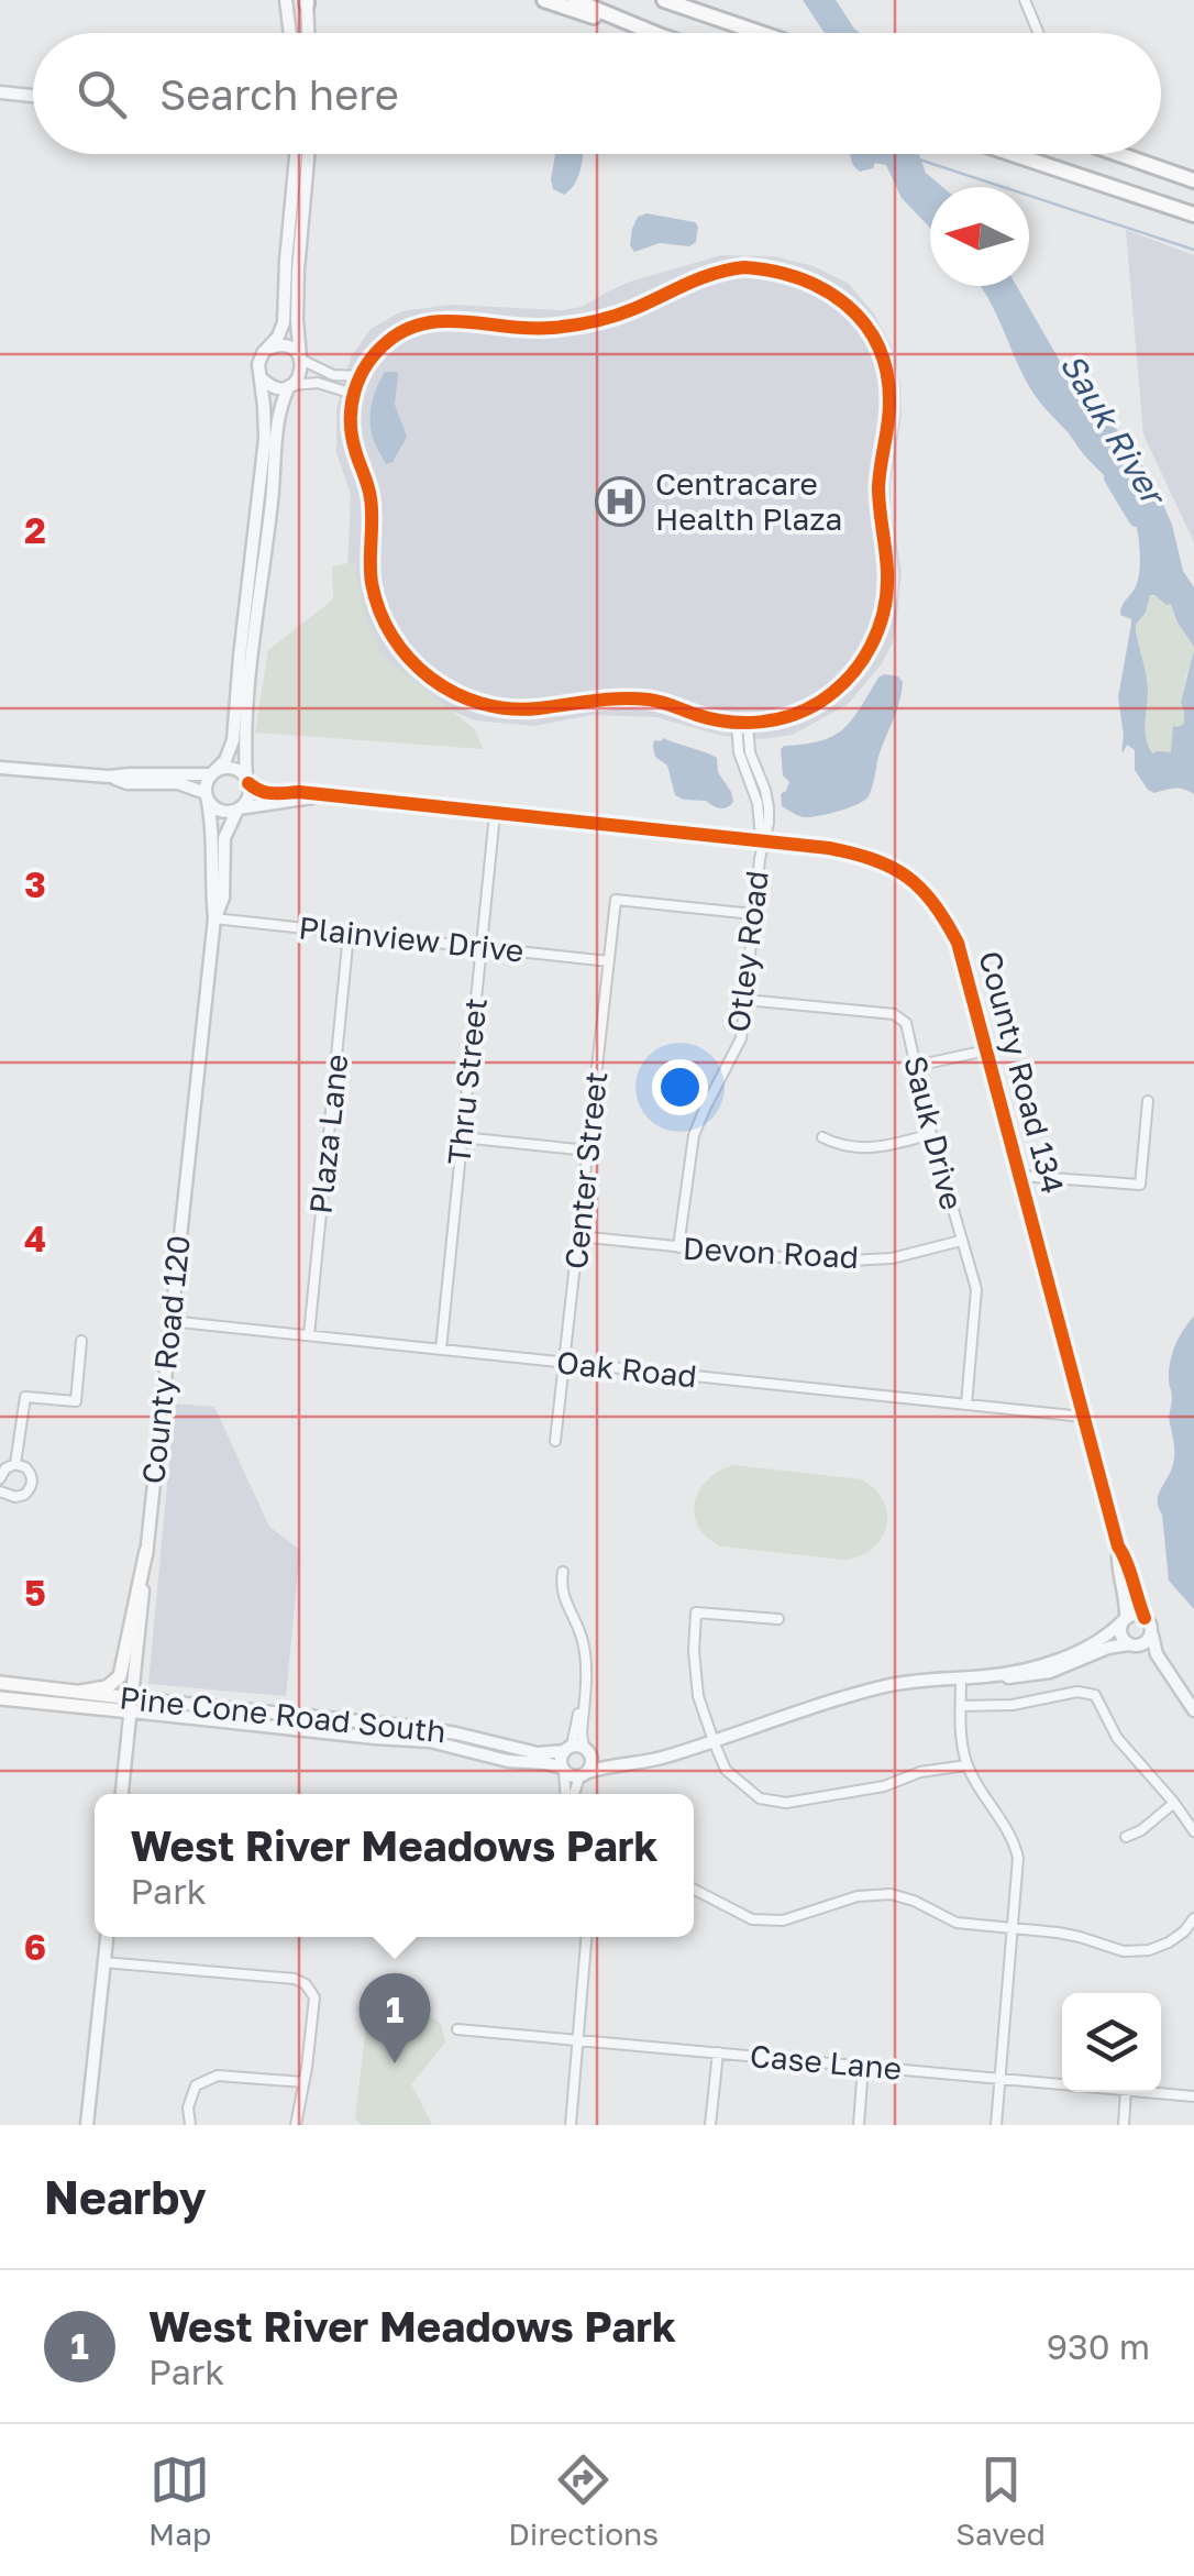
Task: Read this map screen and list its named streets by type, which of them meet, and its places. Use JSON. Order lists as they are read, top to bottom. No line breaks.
{"streets":{"main road":["Pine Cone Road South"],"street":["Plainview Drive","Otley Road","County Road 134","Thru Street","Sauk Drive","Plaza Lane","Center Street","Devon Road","County Road 120","Oak Road","Case Lane"]},"crossings":[["Plainview Drive","Thru Street"],["Plainview Drive","Plaza Lane"],["Plainview Drive","Center Street"],["Plainview Drive","County Road 120"],["Otley Road","County Road 134"],["Otley Road","Sauk Drive"],["Otley Road","Center Street"],["Otley Road","Devon Road"],["County Road 134","Thru Street"],["County Road 134","County Road 120"],["County Road 134","Oak Road"],["County Road 134","Pine Cone Road South"],["Thru Street","Oak Road"],["Sauk Drive","Devon Road"],["Sauk Drive","Oak Road"],["Plaza Lane","Oak Road"],["Center Street","Devon Road"],["Center Street","Oak Road"],["County Road 120","Oak Road"],["County Road 120","Pine Cone Road South"]],"water":["Sauk River"],"places":{"hospital":["Centracare Health Plaza"]},"north":"left","page":{"search":"Search here","popup":["West River Meadows Park","Park"],"pins":"1","heading":"Nearby","list":[{"mark":"1","name":"West River Meadows Park","note":"Park","value":"930 m"}],"nav":["Map","Directions","Saved"]},"grid":{"rows":["2","3","4","5","6"]}}
